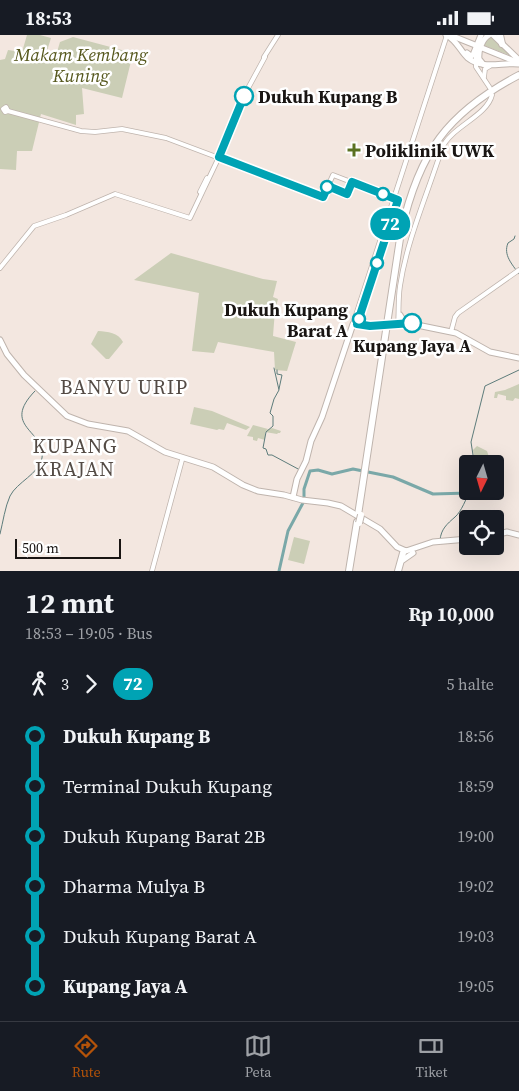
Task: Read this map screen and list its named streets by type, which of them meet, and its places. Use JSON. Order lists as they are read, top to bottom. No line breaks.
{"districts":["BANYU URIP","KUPANG KRAJAN"],"parks":["Makam Kembang Kuning"],"places":{"other":["Dukuh Kupang B","Dukuh Kupang Barat A","Kupang Jaya A"],"health":["Poliklinik UWK"]},"lines":["bus line 72"],"scale_bar":"500 m","north":"bottom","page":{"status":"18:53","on_map":"72","scale":"500 m","heading":["12 mnt","18:53 – 19:05 · Bus","Rp 10,000"],"legs":["3","72","5 halte"],"list":[{"name":"Dukuh Kupang B","value":"18:56"},{"name":"Terminal Dukuh Kupang","value":"18:59"},{"name":"Dukuh Kupang Barat 2B","value":"19:00"},{"name":"Dharma Mulya B","value":"19:02"},{"name":"Dukuh Kupang Barat A","value":"19:03"},{"name":"Kupang Jaya A","value":"19:05"}],"tabs":["Rute","Peta","Tiket"]}}
